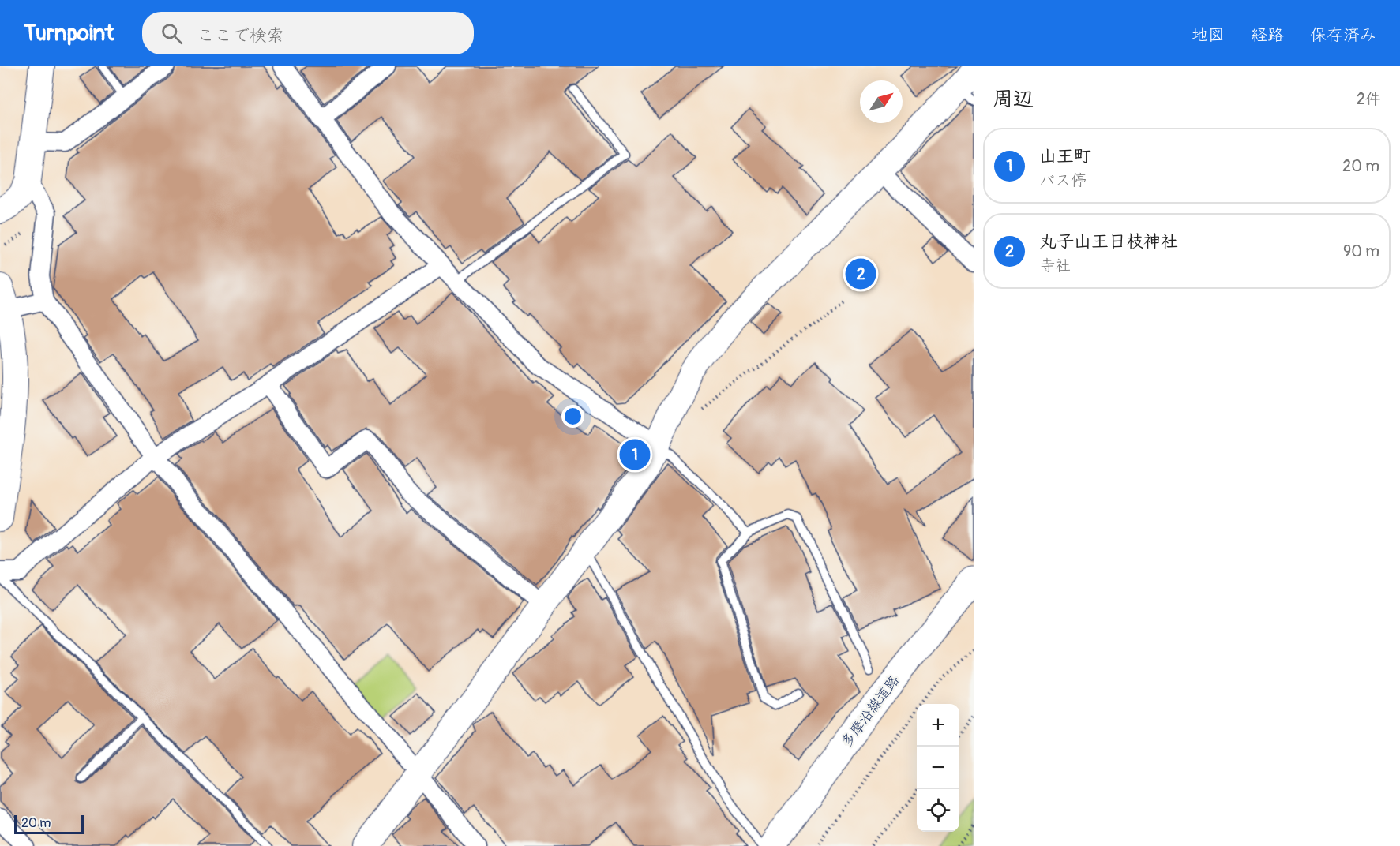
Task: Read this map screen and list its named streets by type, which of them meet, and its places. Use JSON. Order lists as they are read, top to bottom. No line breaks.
{"streets":{"main road":["多摩沿線道路"]},"scale_bar":"20 m","north":"top right","page":{"header":"Turnpoint","search":"ここで検索","nav":["地図","経路","保存済み"],"heading":["周辺","2件"],"list":[{"mark":"1","name":"山王町","note":"バス停","value":"20 m"},{"mark":"2","name":"丸子山王日枝神社","note":"寺社","value":"90 m"}],"pins":["2","1"],"map_buttons":["+","−"],"scale":"20 m"}}
